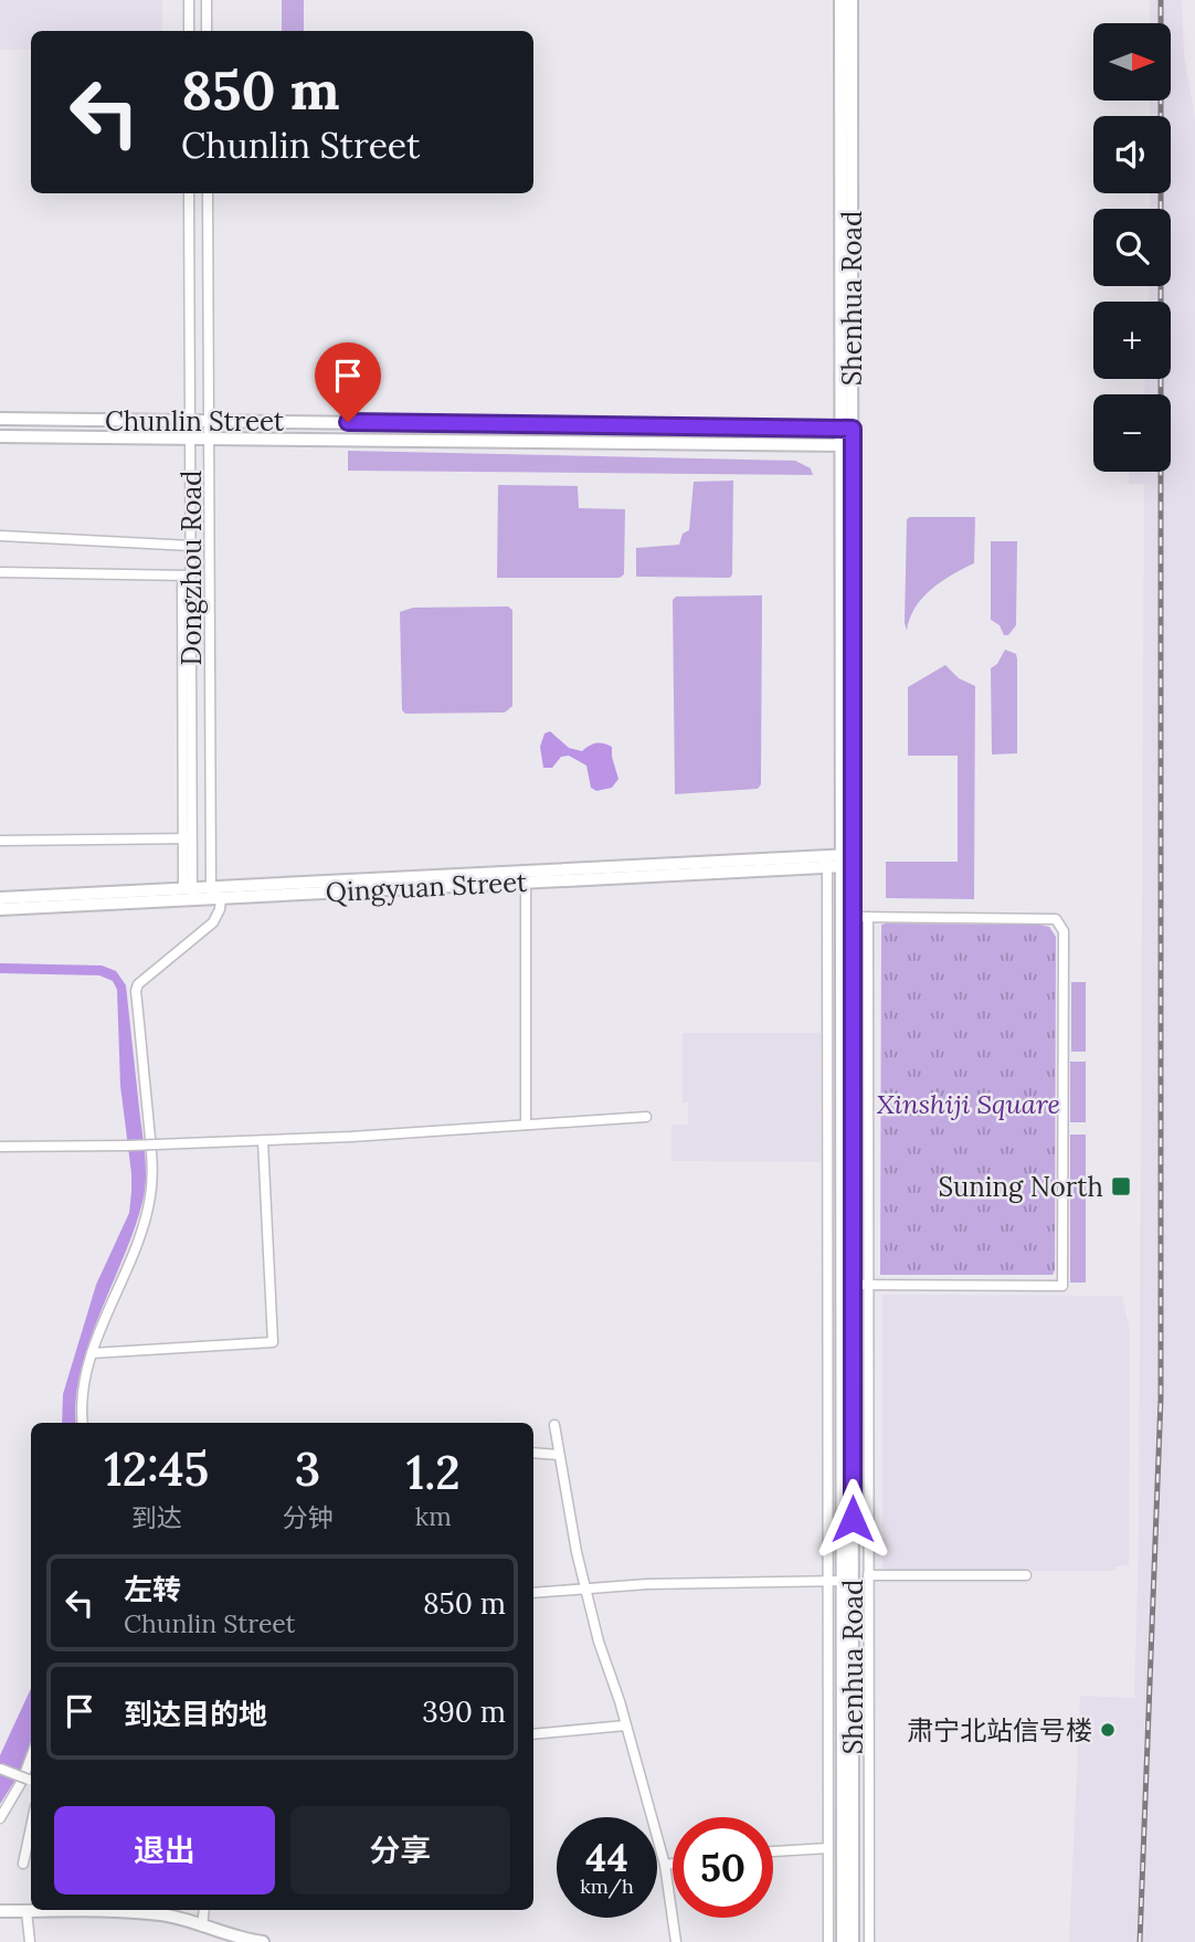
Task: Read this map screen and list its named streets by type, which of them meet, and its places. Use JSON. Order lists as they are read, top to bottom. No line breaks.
{"streets":{"main road":["Shenhua Road","Chunlin Street","Qingyuan Street"],"street":["Dongzhou Road"]},"crossings":[["Shenhua Road","Chunlin Street"],["Shenhua Road","Qingyuan Street"],["Chunlin Street","Dongzhou Road"],["Dongzhou Road","Qingyuan Street"]],"parks":["Xinshiji Square"],"places":{"transit":["Suning North"],"other":["肃宁北站信号楼"]},"north":"right","page":{"map_buttons":["+","−"],"turn":["850 m","Chunlin Street"],"eta":["12:45","到达","3","分钟","1.2","km"],"list":[{"name":"左转","note":"Chunlin Street","value":"850 m"},{"name":"到达目的地","value":"390 m"}],"buttons":["退出","分享"],"speed":"44 km/h","limit":"50"}}
